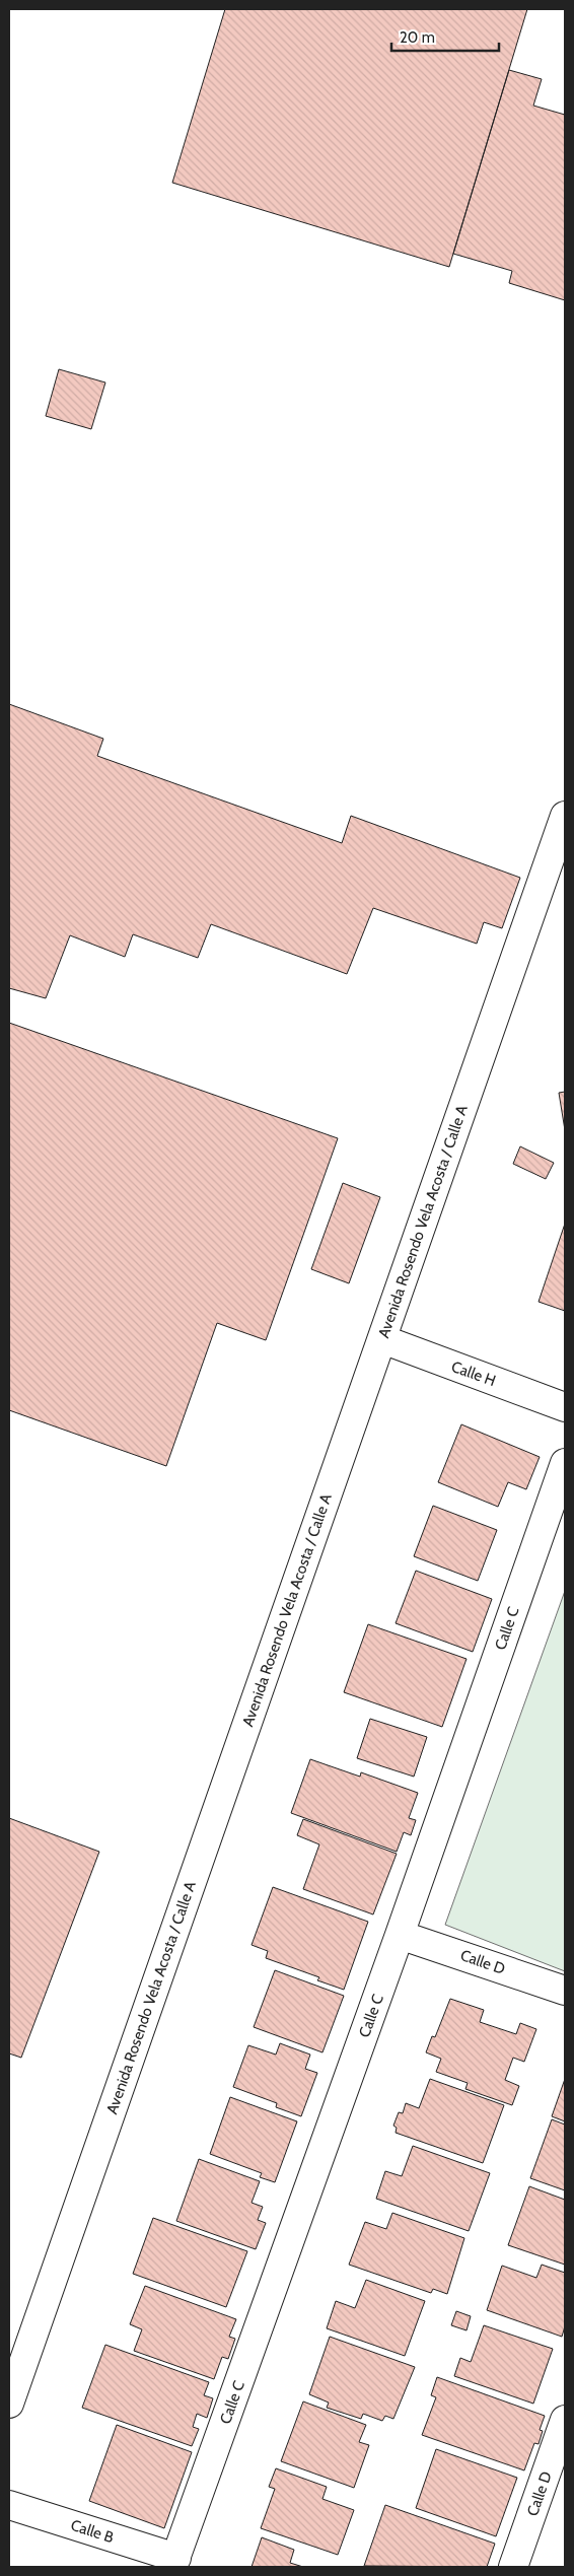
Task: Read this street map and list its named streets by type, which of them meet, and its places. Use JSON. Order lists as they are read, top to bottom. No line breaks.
{"streets":{"street":["Avenida Rosendo Vela Acosta / Calle A","Calle H","Calle C","Calle D","Calle B"]},"crossings":[["Avenida Rosendo Vela Acosta / Calle A","Calle H"],["Calle C","Calle D"],["Calle C","Calle B"]],"scale_bar":"20 m"}
